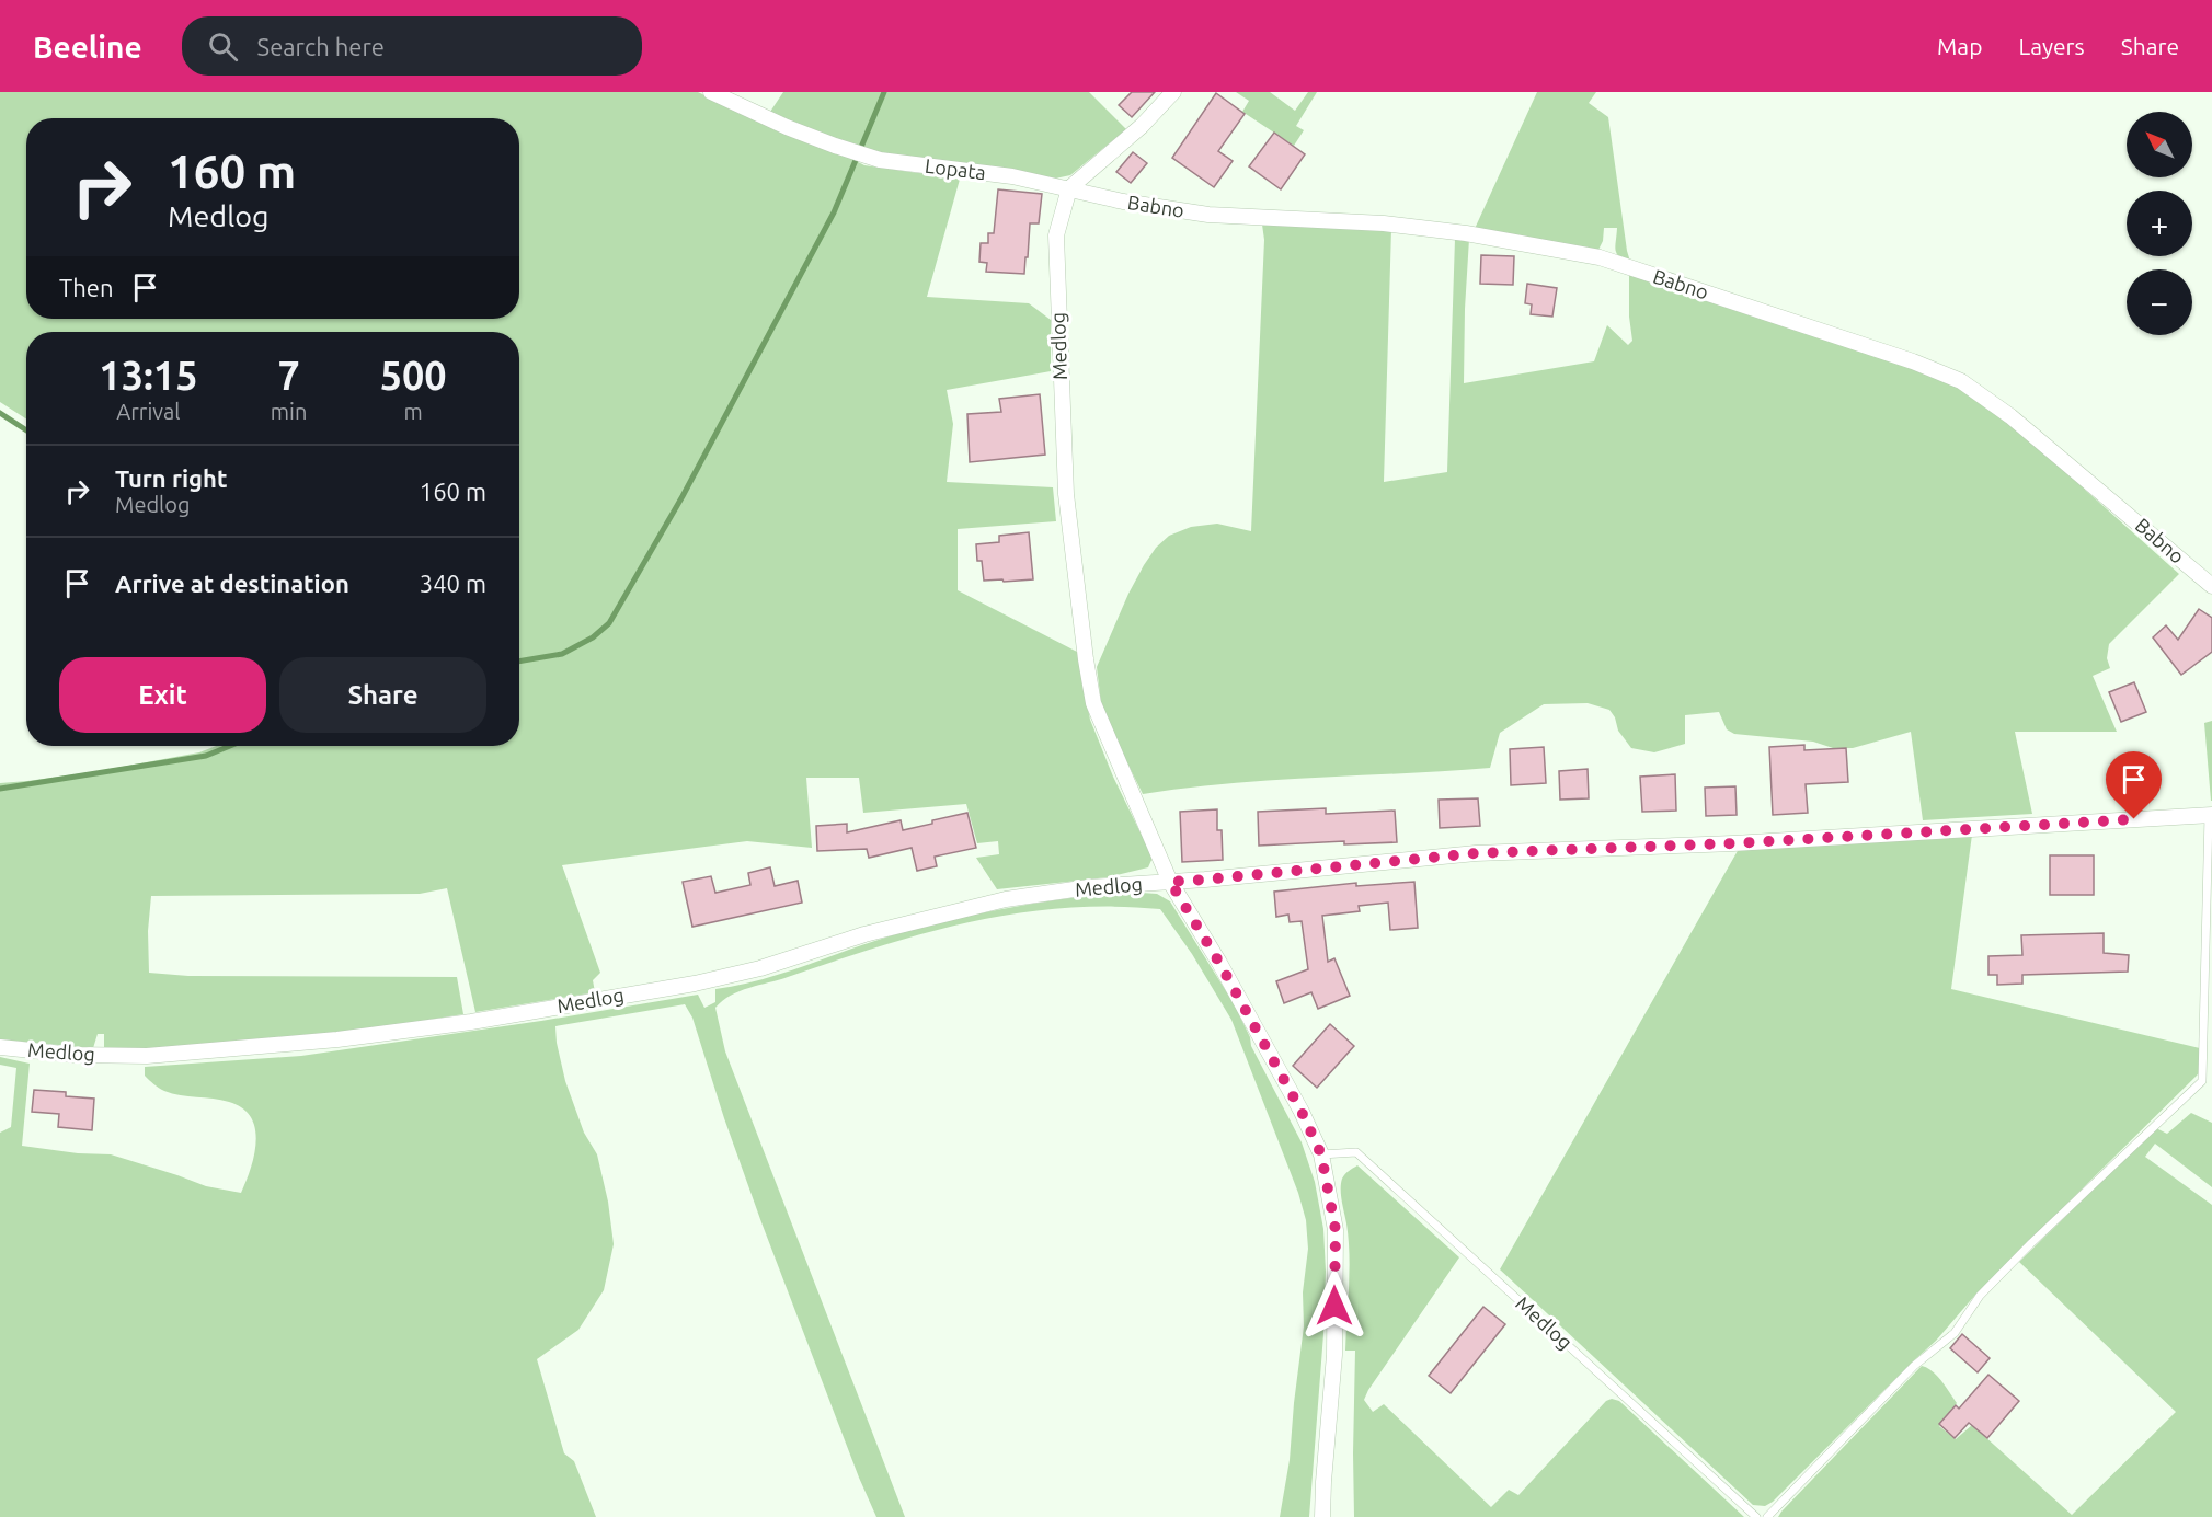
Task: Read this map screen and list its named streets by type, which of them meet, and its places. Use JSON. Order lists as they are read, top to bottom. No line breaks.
{"streets":{"street":["Lopata","Babno","Medlog"]},"crossings":[["Lopata","Babno"],["Lopata","Medlog"],["Babno","Medlog"]],"north":"top left","page":{"header":"Beeline","search":"Search here","nav":["Map","Layers","Share"],"map_buttons":["+","−"],"turn":["160 m","Medlog"],"then":"Then","eta":["13:15","Arrival","7","min","500","m"],"list":[{"name":"Turn right","note":"Medlog","value":"160 m"},{"name":"Arrive at destination","value":"340 m"}],"buttons":["Exit","Share"]}}
